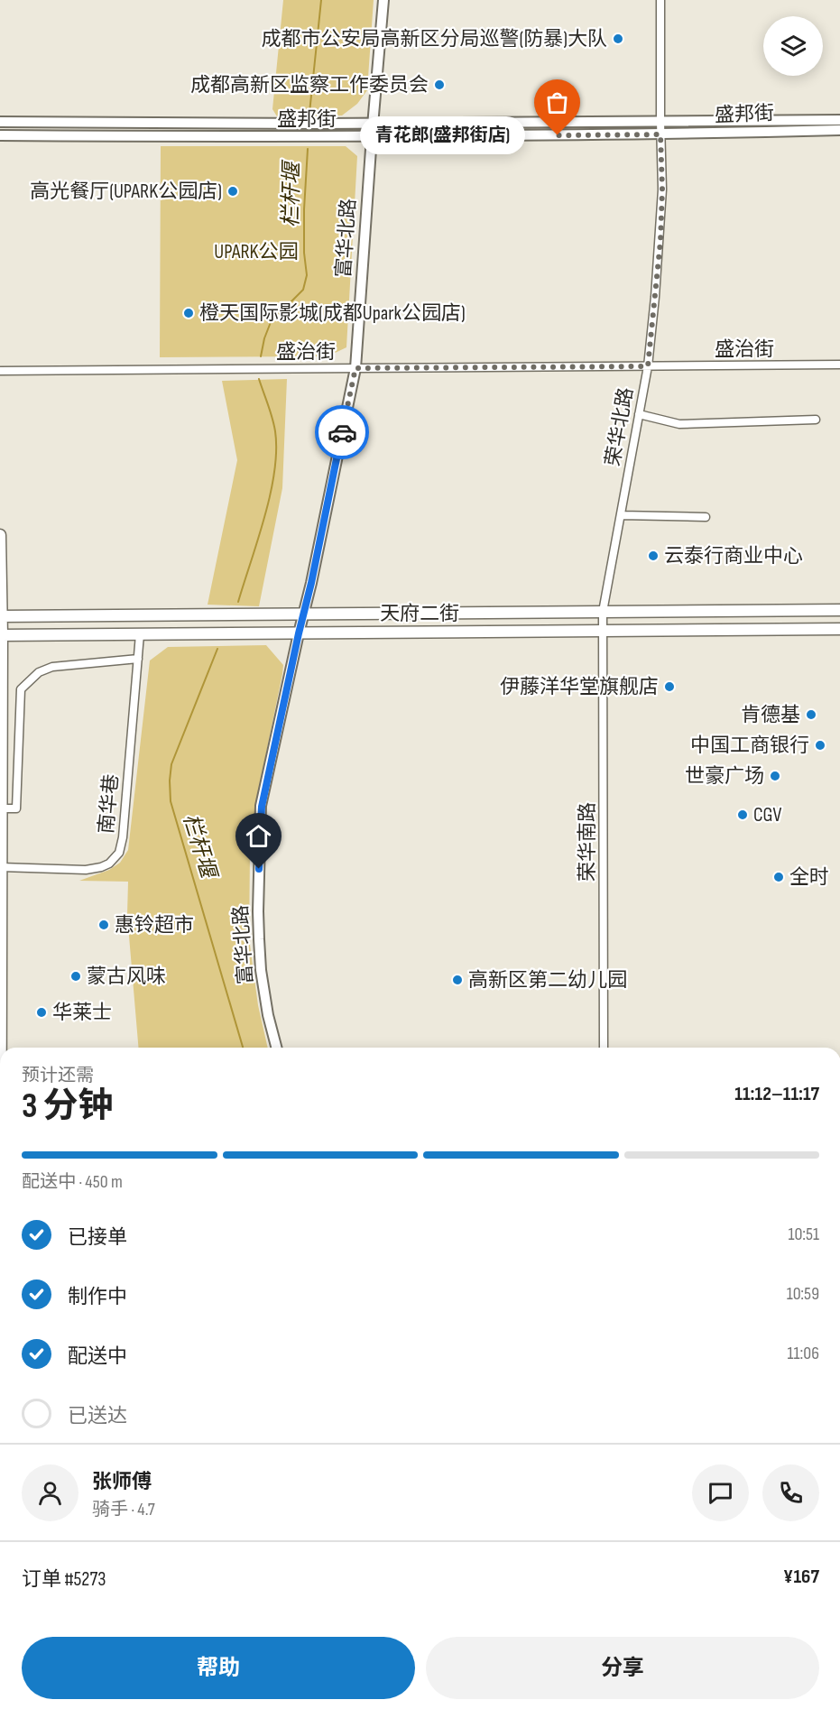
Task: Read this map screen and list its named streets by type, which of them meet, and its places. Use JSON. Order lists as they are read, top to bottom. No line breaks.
{"streets":{"main road":["天府二街"],"street":["盛邦街","富华北路","盛治街","荣华北路","南华巷","荣华南路"]},"crossings":[["盛邦街","富华北路"],["盛邦街","荣华北路"],["富华北路","盛治街"],["富华北路","天府二街"],["盛治街","荣华北路"],["荣华北路","天府二街"],["荣华北路","荣华南路"],["天府二街","南华巷"],["天府二街","荣华南路"]],"water":["栏杆堰"],"parks":["UPARK公园"],"places":["成都市公安局高新区分局巡警(防暴)大队","成都高新区监察工作委员会","青花郎(盛邦街店)","高光餐厅(UPARK公园店)","橙天国际影城(成都Upark公园店)","云泰行商业中心","伊藤洋华堂旗舰店","肯德基","中国工商银行","世豪广场","CGV","全时","惠铃超市","蒙古风味","高新区第二幼儿园","华莱士"],"page":{"bubble":"青花郎(盛邦街店)","heading":["3 分钟","预计还需","11:12–11:17"],"panel":["张师傅","骑手 · 4.7","订单 #5273","¥167"],"bar":"配送中 · 450 m","list":[["已接单","10:51"],["制作中","10:59"],["配送中","11:06"],"已送达"],"buttons":["帮助","分享"]}}
